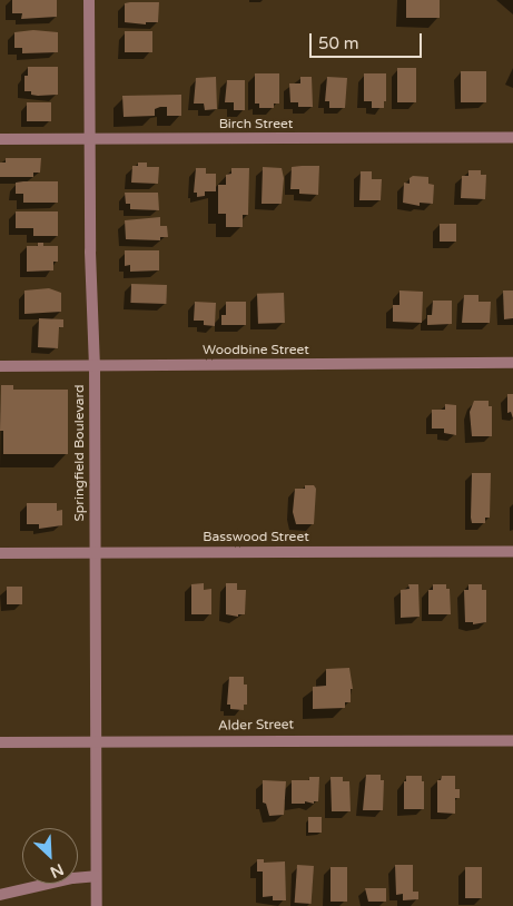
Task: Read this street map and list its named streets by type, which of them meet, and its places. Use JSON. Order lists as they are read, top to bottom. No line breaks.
{"streets":{"street":["Birch Street","Woodbine Street","Springfield Boulevard","Basswood Street","Alder Street"]},"crossings":[["Birch Street","Springfield Boulevard"],["Woodbine Street","Springfield Boulevard"],["Springfield Boulevard","Basswood Street"],["Springfield Boulevard","Alder Street"]],"scale_bar":"50 m","north":"bottom right"}
